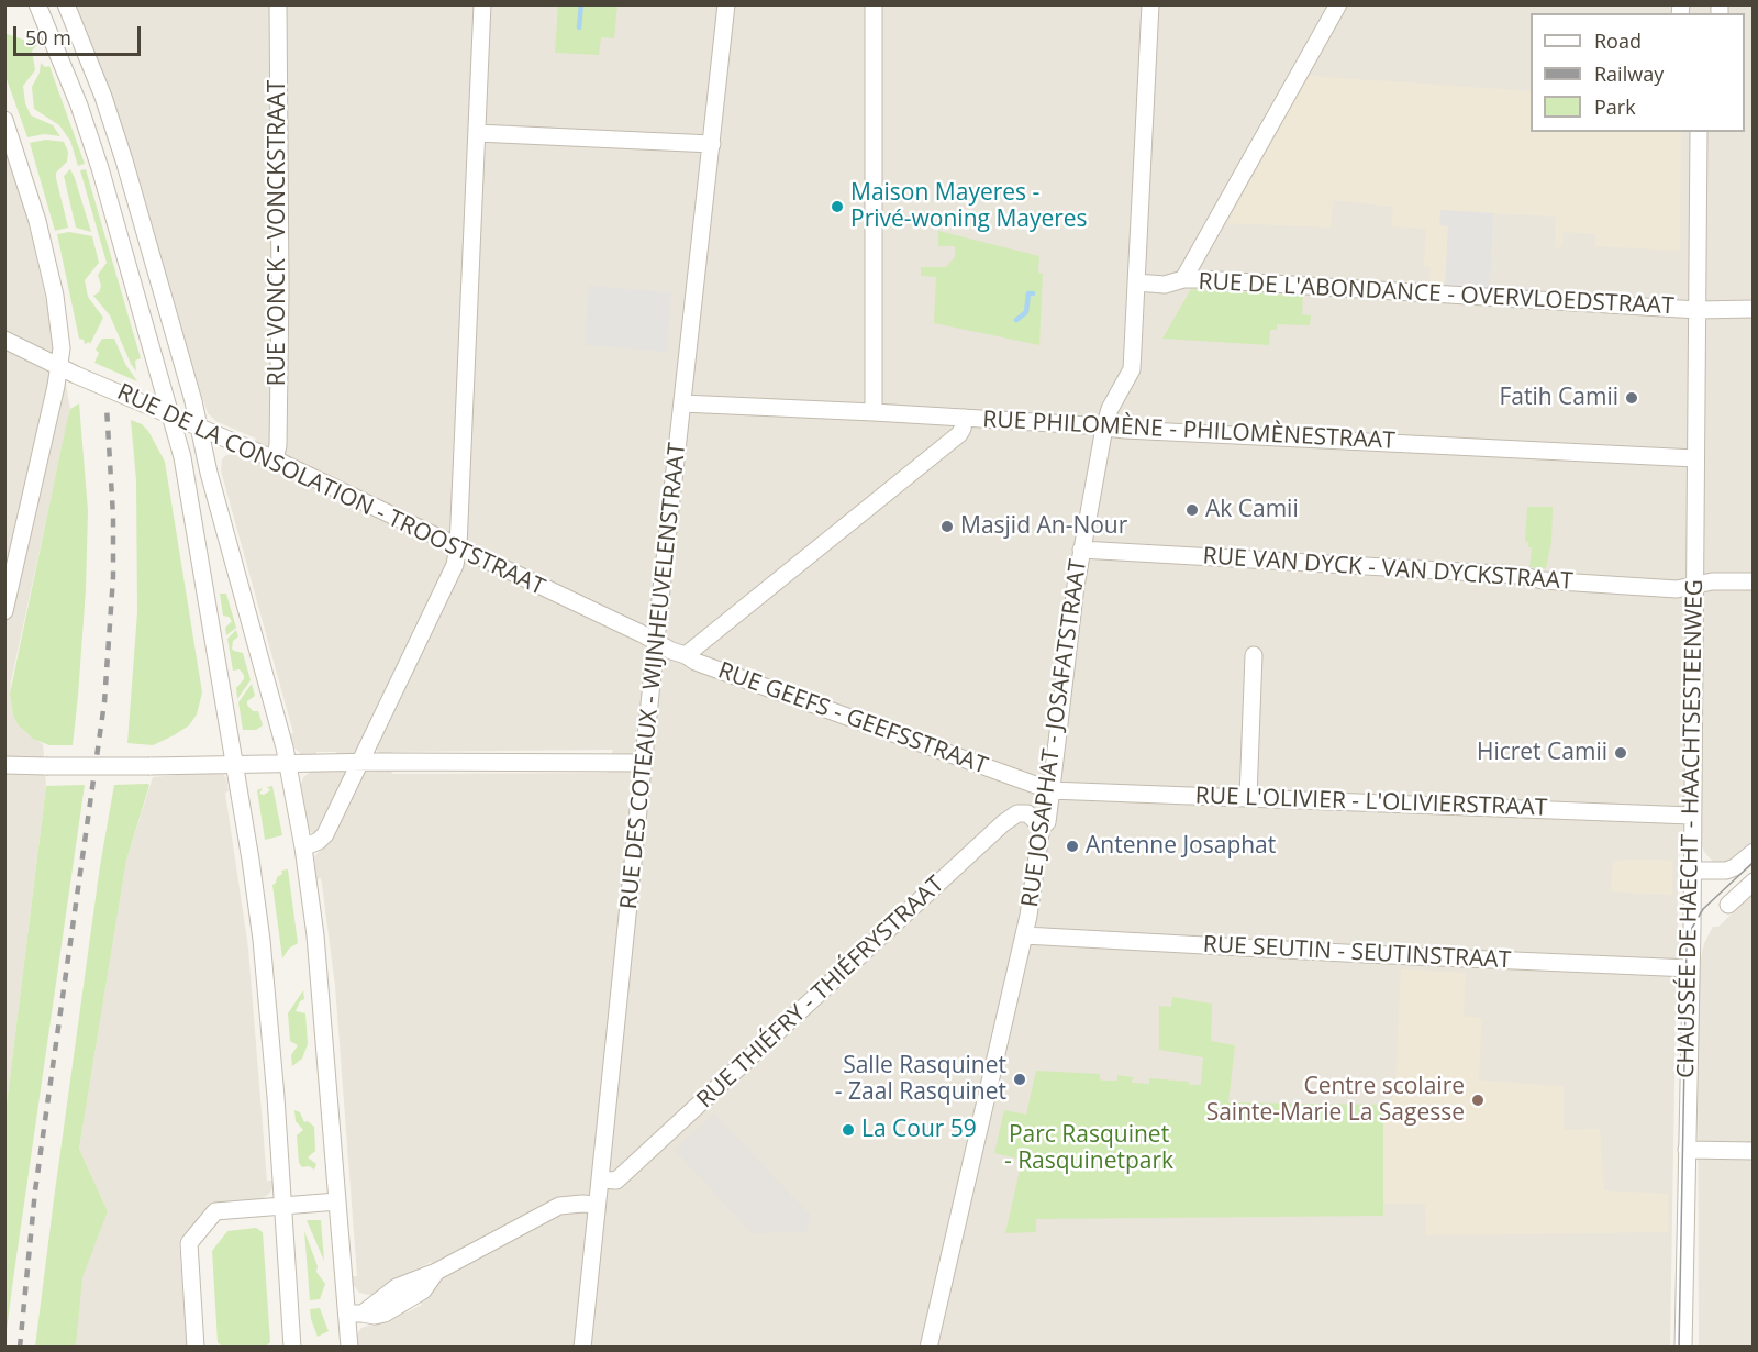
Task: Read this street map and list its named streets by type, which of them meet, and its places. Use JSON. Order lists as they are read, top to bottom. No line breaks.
{"streets":{"street":["RUE VONCK - VONCKSTRAAT","RUE DE L'ABONDANCE - OVERVLOEDSTRAAT","RUE PHILOMÈNE - PHILOMÈNESTRAAT","RUE DE LA CONSOLATION - TROOSTSTRAAT","RUE VAN DYCK - VAN DYCKSTRAAT","RUE DES COTEAUX - WIJNHEUVELENSTRAAT","RUE GEEFS - GEEFSSTRAAT","RUE JOSAPHAT - JOSAFATSTRAAT","RUE L'OLIVIER - L'OLIVIERSTRAAT","CHAUSSÉE DE HAECHT - HAACHTSESTEENWEG","RUE SEUTIN - SEUTINSTRAAT","RUE THIÉFRY - THIÉFRYSTRAAT"]},"crossings":[["RUE VONCK - VONCKSTRAAT","RUE DE LA CONSOLATION - TROOSTSTRAAT"],["RUE DE L'ABONDANCE - OVERVLOEDSTRAAT","RUE JOSAPHAT - JOSAFATSTRAAT"],["RUE DE L'ABONDANCE - OVERVLOEDSTRAAT","CHAUSSÉE DE HAECHT - HAACHTSESTEENWEG"],["RUE PHILOMÈNE - PHILOMÈNESTRAAT","RUE DES COTEAUX - WIJNHEUVELENSTRAAT"],["RUE PHILOMÈNE - PHILOMÈNESTRAAT","RUE JOSAPHAT - JOSAFATSTRAAT"],["RUE PHILOMÈNE - PHILOMÈNESTRAAT","CHAUSSÉE DE HAECHT - HAACHTSESTEENWEG"],["RUE DE LA CONSOLATION - TROOSTSTRAAT","RUE DES COTEAUX - WIJNHEUVELENSTRAAT"],["RUE DE LA CONSOLATION - TROOSTSTRAAT","RUE GEEFS - GEEFSSTRAAT"],["RUE VAN DYCK - VAN DYCKSTRAAT","RUE JOSAPHAT - JOSAFATSTRAAT"],["RUE VAN DYCK - VAN DYCKSTRAAT","CHAUSSÉE DE HAECHT - HAACHTSESTEENWEG"],["RUE DES COTEAUX - WIJNHEUVELENSTRAAT","RUE GEEFS - GEEFSSTRAAT"],["RUE DES COTEAUX - WIJNHEUVELENSTRAAT","RUE THIÉFRY - THIÉFRYSTRAAT"],["RUE GEEFS - GEEFSSTRAAT","RUE JOSAPHAT - JOSAFATSTRAAT"],["RUE GEEFS - GEEFSSTRAAT","RUE L'OLIVIER - L'OLIVIERSTRAAT"],["RUE JOSAPHAT - JOSAFATSTRAAT","RUE L'OLIVIER - L'OLIVIERSTRAAT"],["RUE JOSAPHAT - JOSAFATSTRAAT","RUE SEUTIN - SEUTINSTRAAT"],["RUE JOSAPHAT - JOSAFATSTRAAT","RUE THIÉFRY - THIÉFRYSTRAAT"],["RUE L'OLIVIER - L'OLIVIERSTRAAT","CHAUSSÉE DE HAECHT - HAACHTSESTEENWEG"],["CHAUSSÉE DE HAECHT - HAACHTSESTEENWEG","RUE SEUTIN - SEUTINSTRAAT"]],"parks":["Parc Rasquinet - Rasquinetpark"],"places":["Maison Mayeres - Privé-woning Mayeres","Fatih Camii","Ak Camii","Masjid An-Nour","Hicret Camii","Antenne Josaphat","Salle Rasquinet - Zaal Rasquinet","Centre scolaire Sainte-Marie La Sagesse","La Cour 59"],"legend":["Road","Railway","Park"],"scale_bar":"50 m"}
